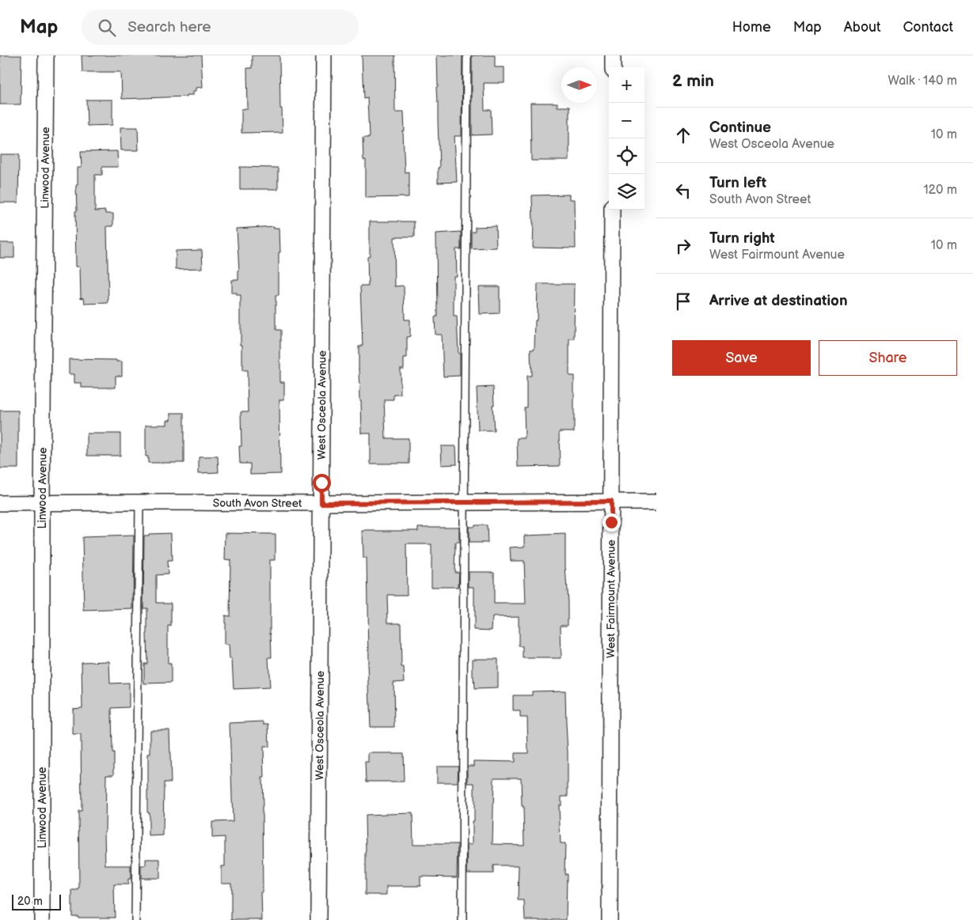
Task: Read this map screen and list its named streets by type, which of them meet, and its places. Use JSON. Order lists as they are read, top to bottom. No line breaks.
{"streets":{"street":["Linwood Avenue","West Osceola Avenue","South Avon Street","West Fairmount Avenue"]},"crossings":[["Linwood Avenue","South Avon Street"],["West Osceola Avenue","South Avon Street"],["South Avon Street","West Fairmount Avenue"]],"scale_bar":"20 m","north":"right","page":{"header":"Map","search":"Search here","nav":["Home","Map","About","Contact"],"heading":["2 min","Walk · 140 m"],"map_buttons":["+","−"],"list":[["Continue","West Osceola Avenue","10 m"],["Turn left","South Avon Street","120 m"],["Turn right","West Fairmount Avenue","10 m"],"Arrive at destination"],"buttons":["Save","Share"],"scale":"20 m"}}
